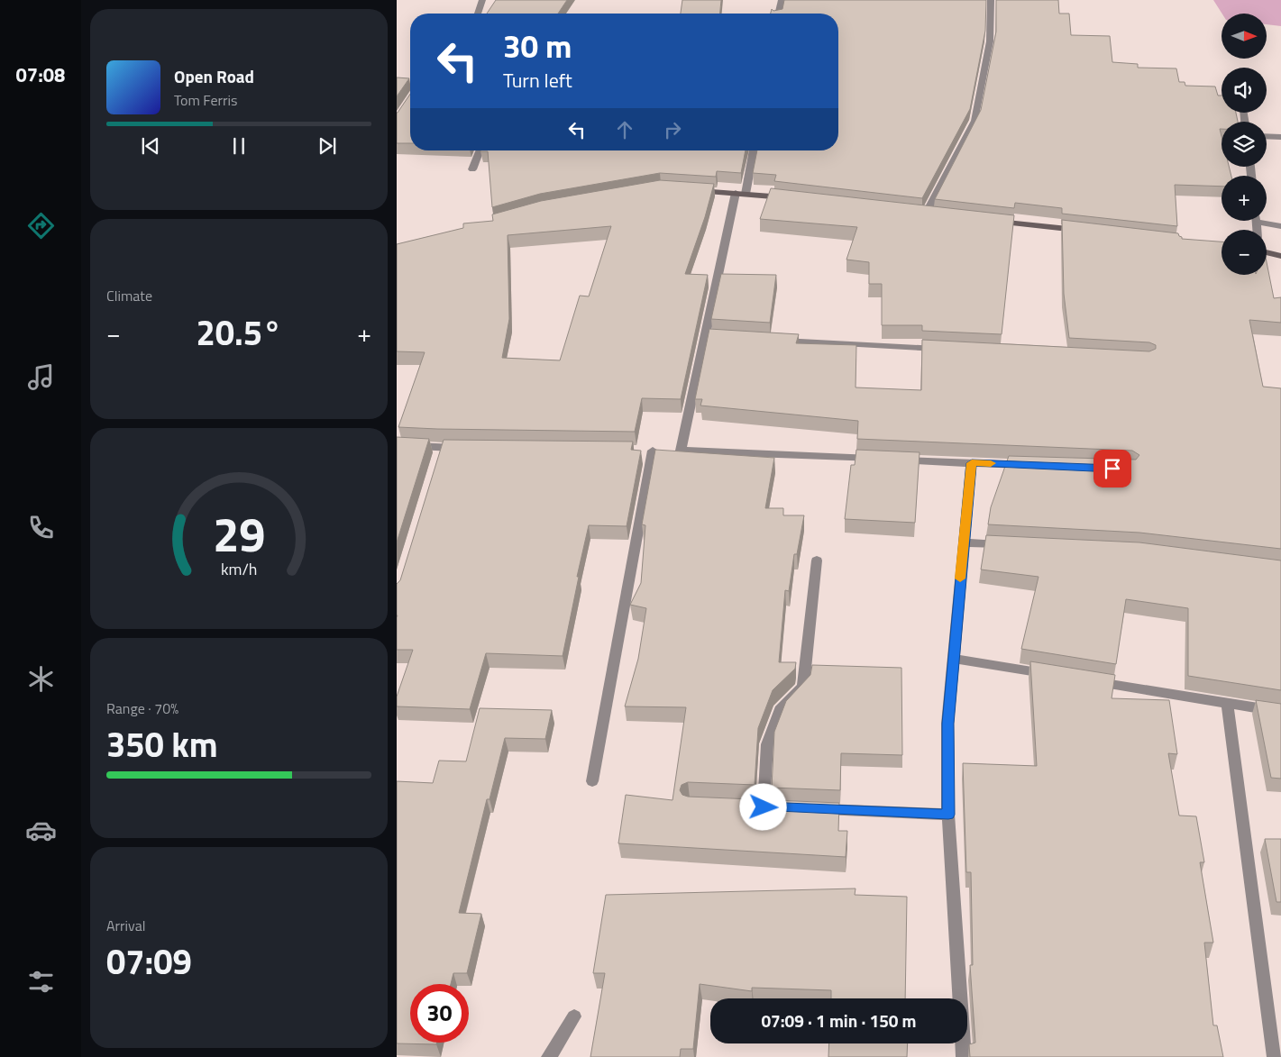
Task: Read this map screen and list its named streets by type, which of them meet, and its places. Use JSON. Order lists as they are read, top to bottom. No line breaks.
{"north":"right","page":{"tabs":"07:08","map_buttons":["+","−"],"turn":["30 m","Turn left"],"song":["Open Road","Tom Ferris"],"tile":["Climate",["Range · 70%","350 km"],["Arrival","07:09"]],"heat":["−","20.5°","+"],"limit":"30","trip":"07:09 · 1 min · 150 m","gauge":["29","km/h"]}}
